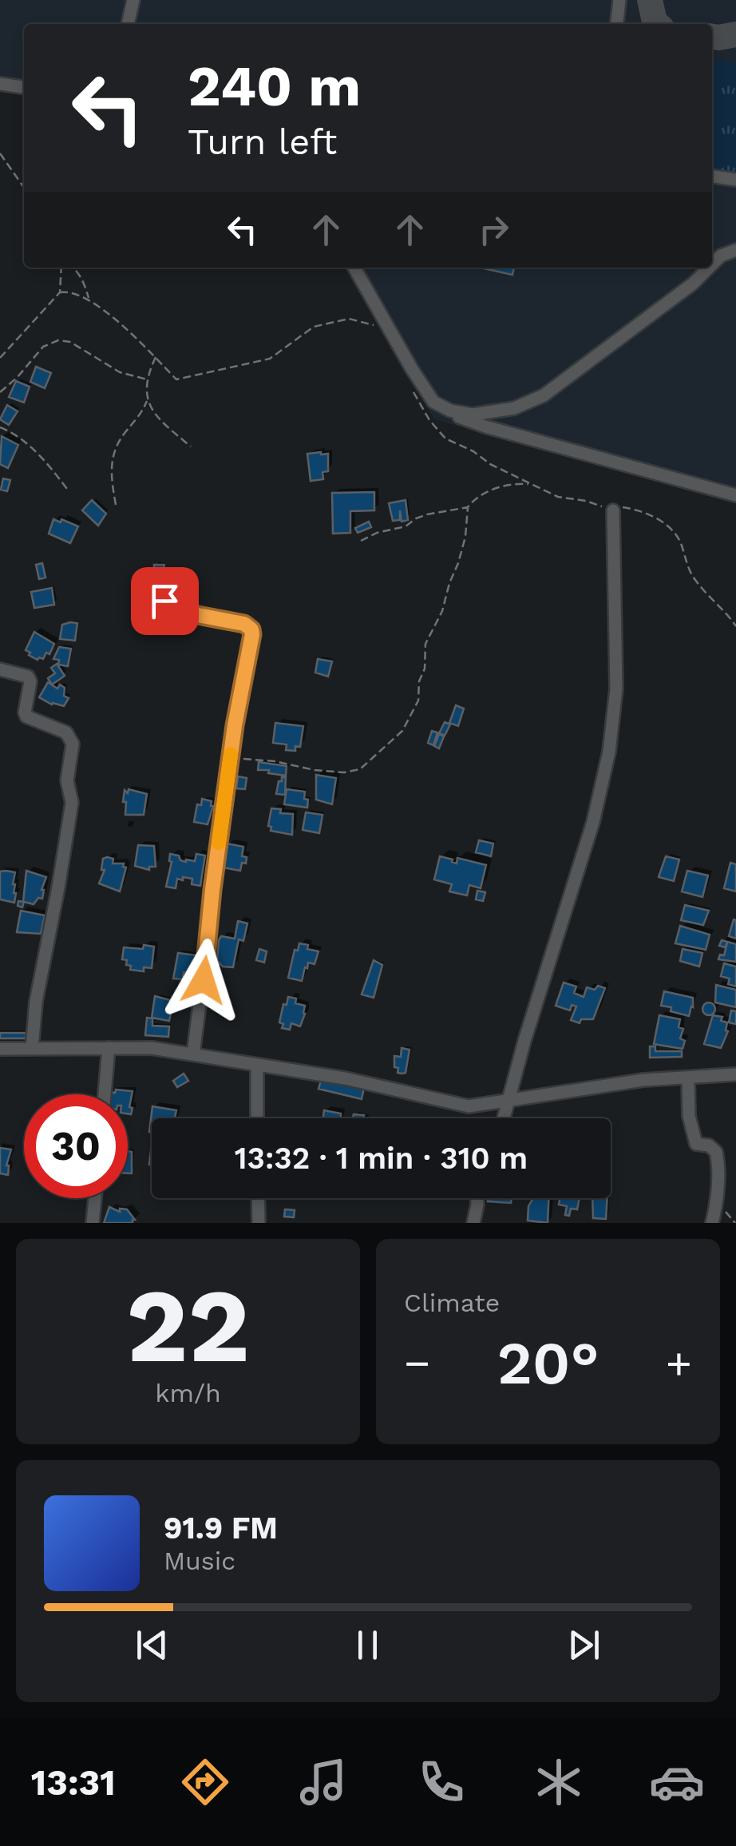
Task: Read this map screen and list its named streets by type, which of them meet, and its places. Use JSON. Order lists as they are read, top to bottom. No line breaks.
{"page":{"turn":["240 m","Turn left"],"limit":"30","trip":"13:32 · 1 min · 310 m","tile":[["22","km/h"],"Climate"],"heat":["−","20°","+"],"song":["91.9 FM","Music"],"tabs":"13:31"}}
